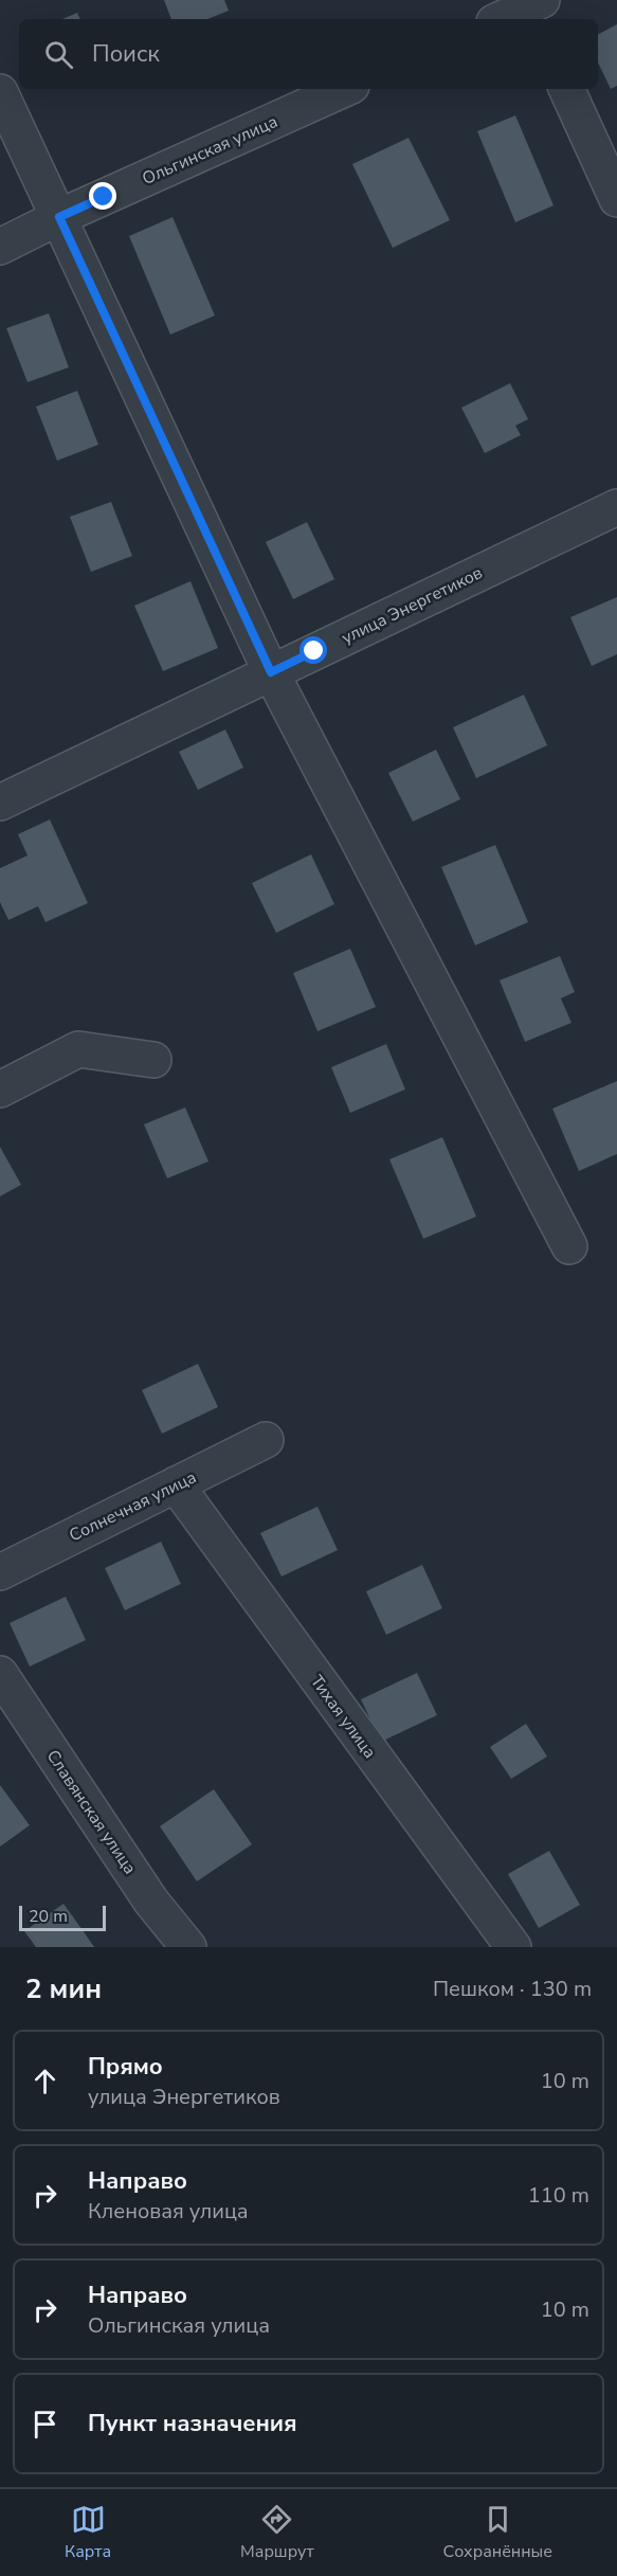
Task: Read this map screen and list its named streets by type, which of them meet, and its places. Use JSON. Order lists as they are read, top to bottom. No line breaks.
{"streets":{"street":["Ольгинская улица","улица Энергетиков","Солнечная улица","Тихая улица","Славянская улица"]},"crossings":[["Солнечная улица","Тихая улица"]],"scale_bar":"20 m","page":{"search":"Поиск","scale":"20 m","heading":["2 мин","Пешком · 130 m"],"list":[["Прямо","улица Энергетиков","10 m"],["Направо","Кленовая улица","110 m"],["Направо","Ольгинская улица","10 m"],"Пункт назначения"],"nav":["Карта","Маршрут","Сохранённые"]}}
